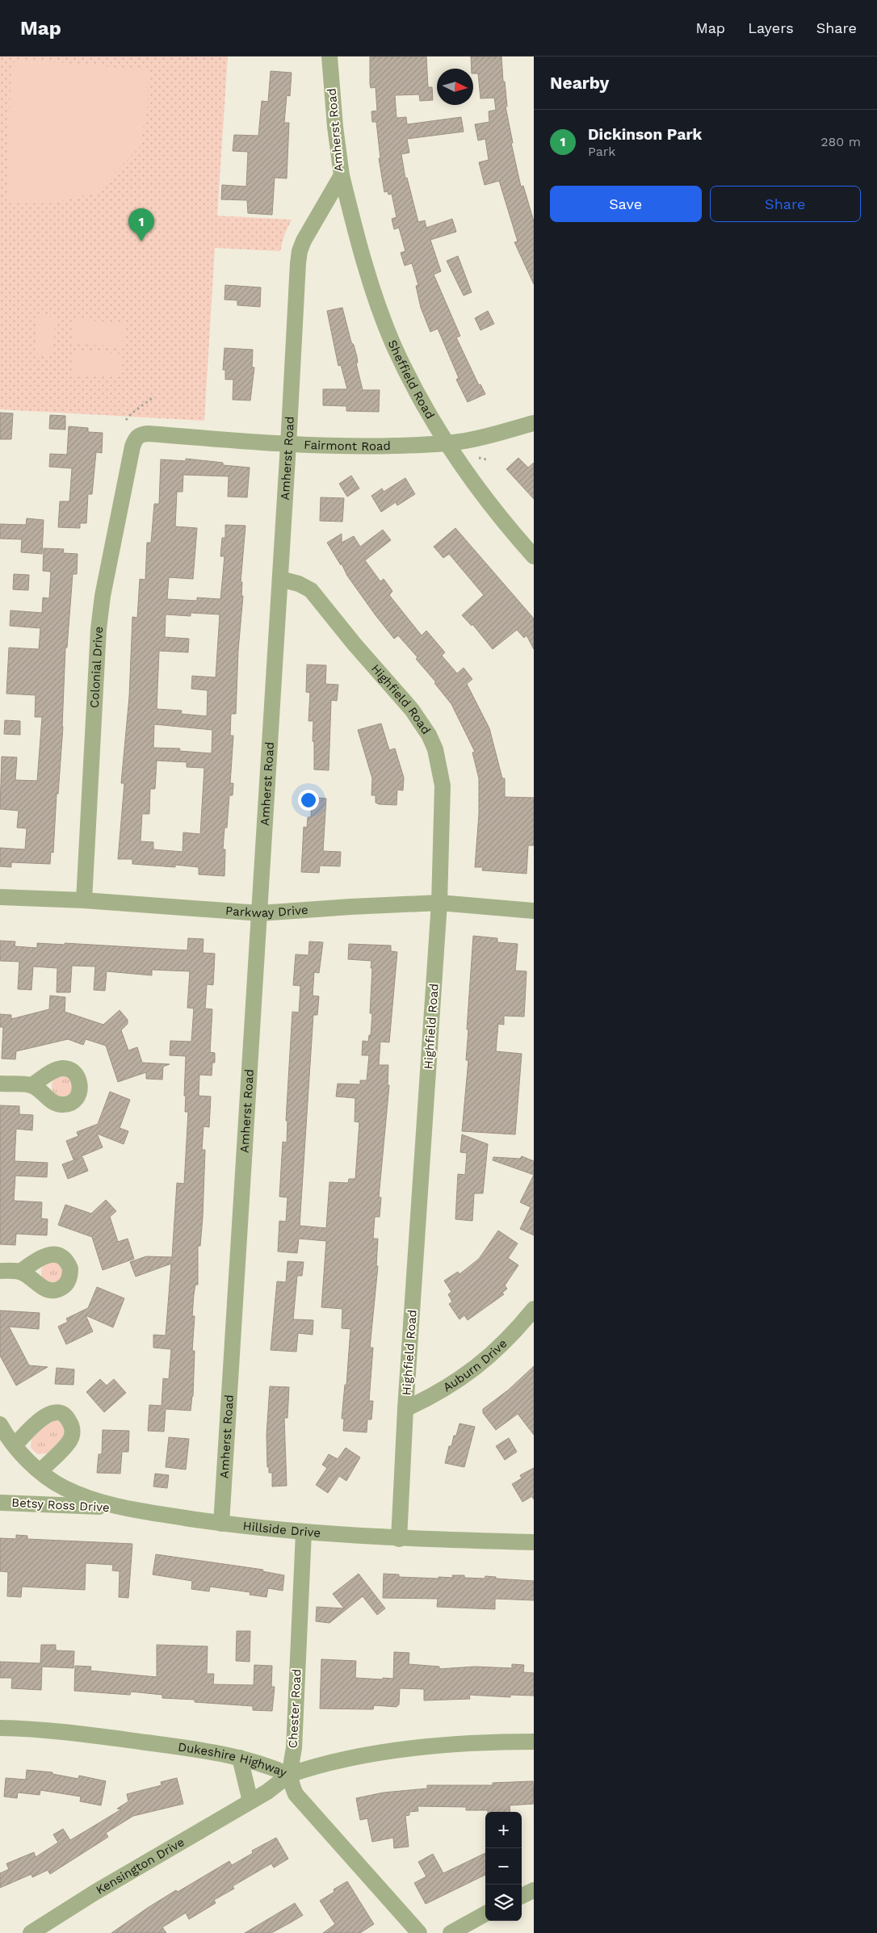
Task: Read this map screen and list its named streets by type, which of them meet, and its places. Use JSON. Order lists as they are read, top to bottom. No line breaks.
{"streets":{"street":["Amherst Road","Sheffield Road","Fairmont Road","Colonial Drive","Highfield Road","Parkway Drive","Auburn Drive","Betsy Ross Drive","Hillside Drive","Chester Road","Dukeshire Highway","Kensington Drive"]},"crossings":[["Amherst Road","Sheffield Road"],["Amherst Road","Fairmont Road"],["Amherst Road","Highfield Road"],["Amherst Road","Parkway Drive"],["Amherst Road","Hillside Drive"],["Sheffield Road","Fairmont Road"],["Fairmont Road","Colonial Drive"],["Colonial Drive","Parkway Drive"],["Highfield Road","Parkway Drive"],["Highfield Road","Auburn Drive"],["Highfield Road","Hillside Drive"],["Betsy Ross Drive","Hillside Drive"],["Hillside Drive","Chester Road"],["Chester Road","Dukeshire Highway"],["Chester Road","Kensington Drive"],["Dukeshire Highway","Kensington Drive"]],"north":"right","page":{"header":"Map","nav":["Map","Layers","Share"],"heading":"Nearby","list":[{"mark":"1","name":"Dickinson Park","note":"Park","value":"280 m"}],"buttons":["Save","Share"],"pins":"1","map_buttons":["+","−"]}}
